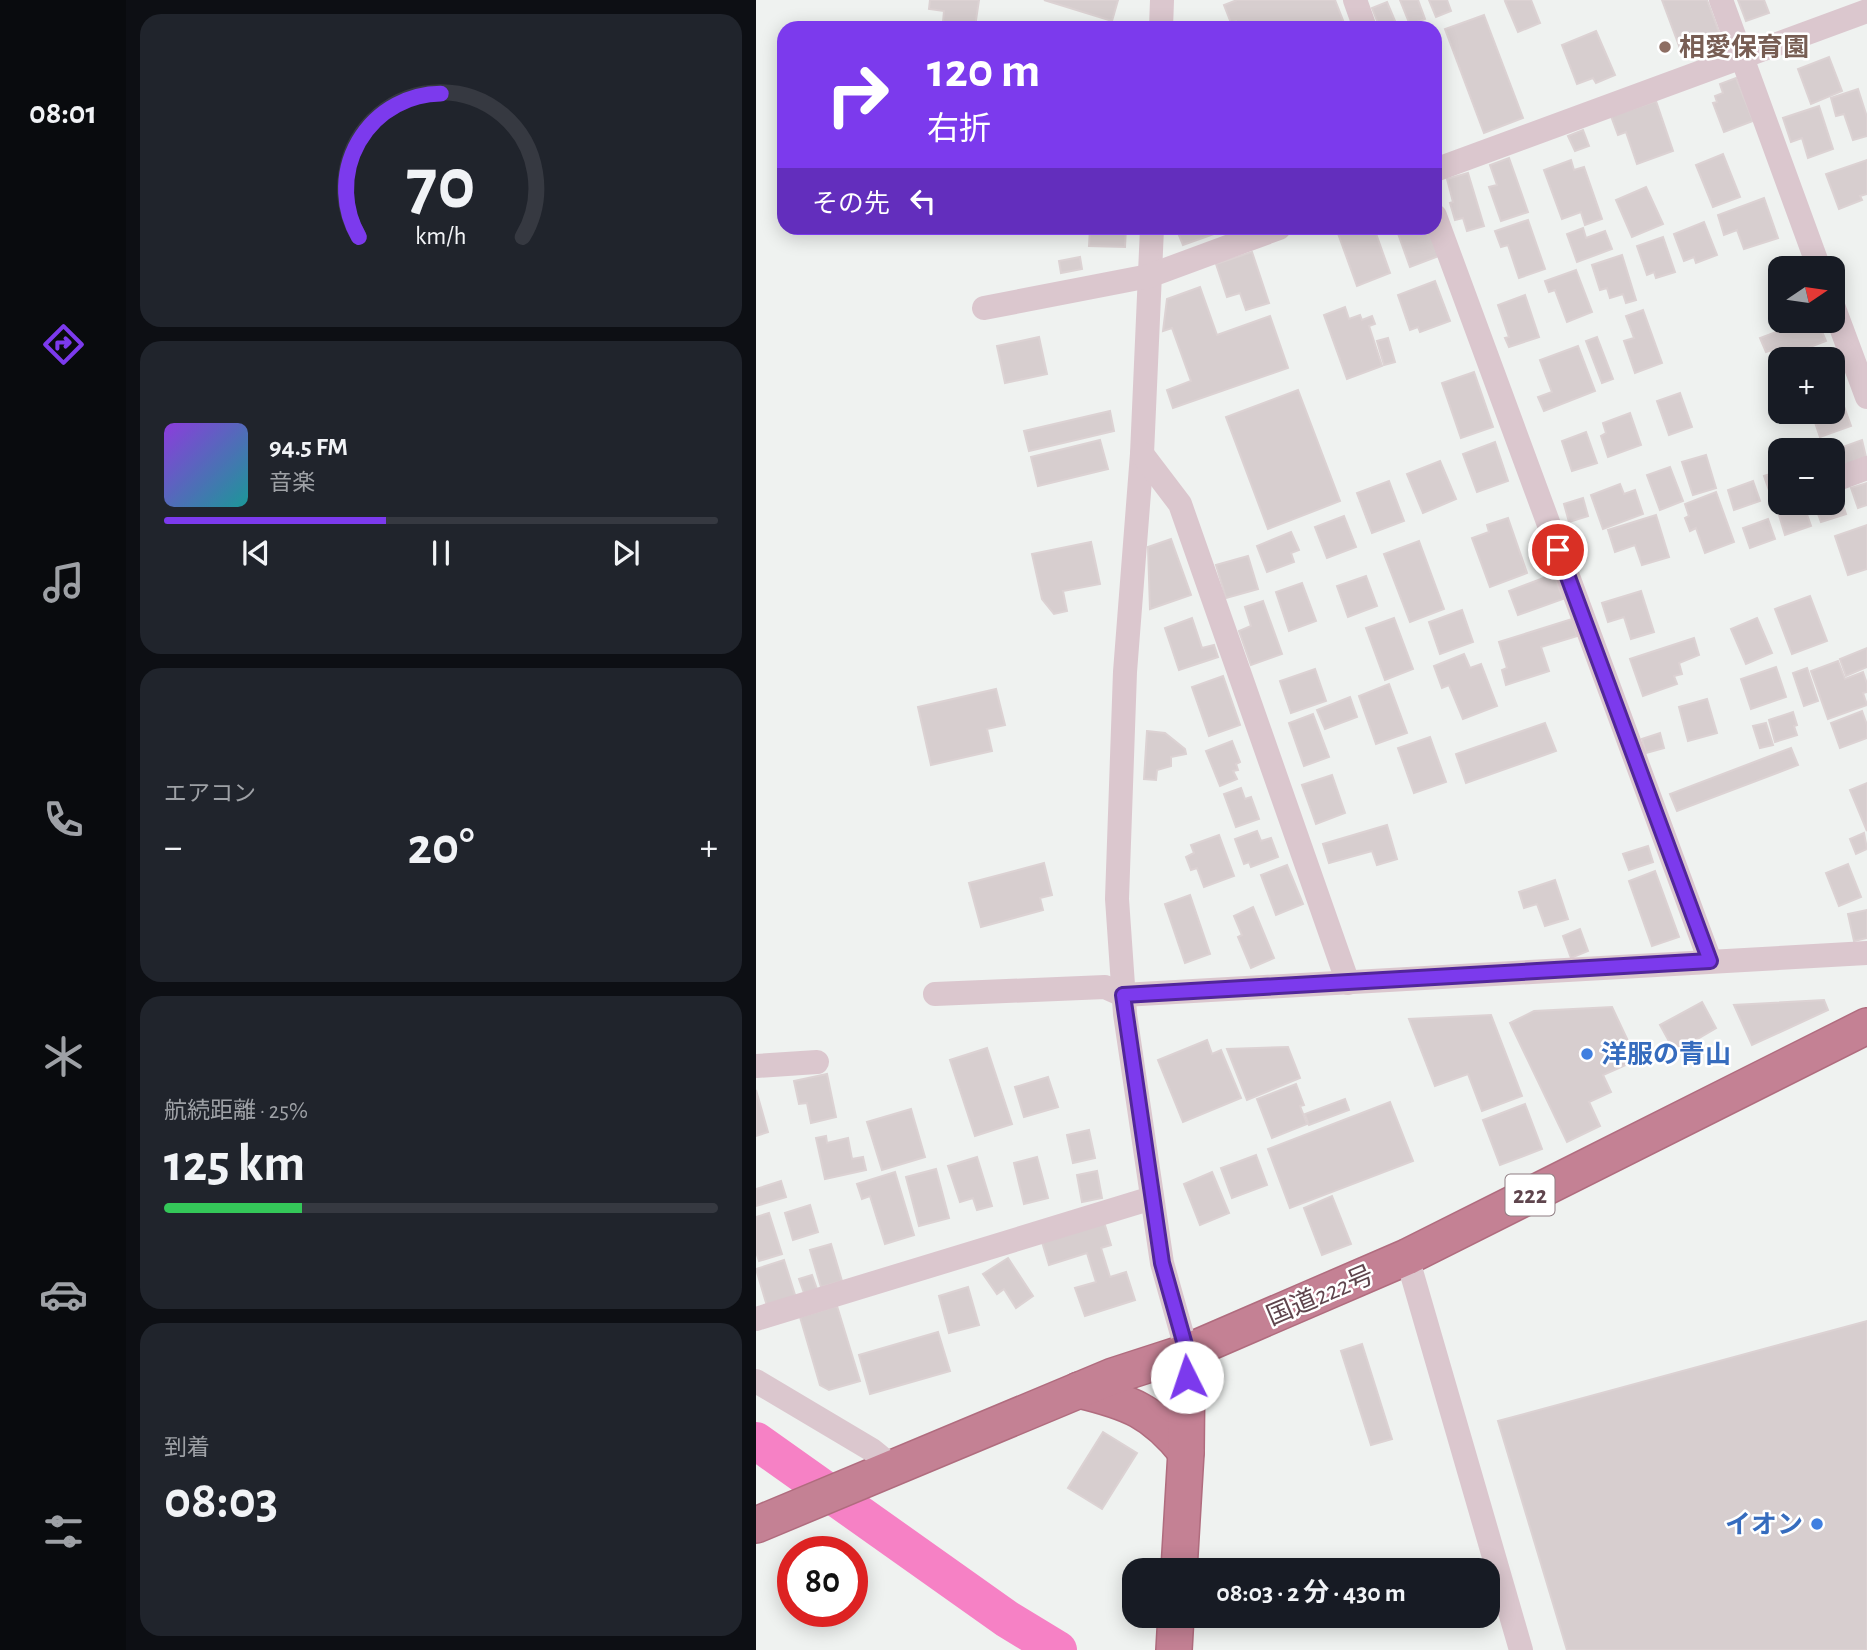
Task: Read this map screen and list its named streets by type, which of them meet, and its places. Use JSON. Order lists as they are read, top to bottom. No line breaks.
{"streets":{"highway":["222","国道222号"]},"places":["相愛保育園","洋服の青山","イオン"],"north":"right","page":{"tabs":"08:01","turn":["120 m","右折"],"then":"その先","map_buttons":["+","−"],"song":["94.5 FM","音楽"],"tile":["エアコン",["航続距離 · 25%","125 km"],["到着","08:03"]],"heat":["−","20°","+"],"limit":"80","trip":"08:03 · 2 分 · 430 m","gauge":["70","km/h"]}}
